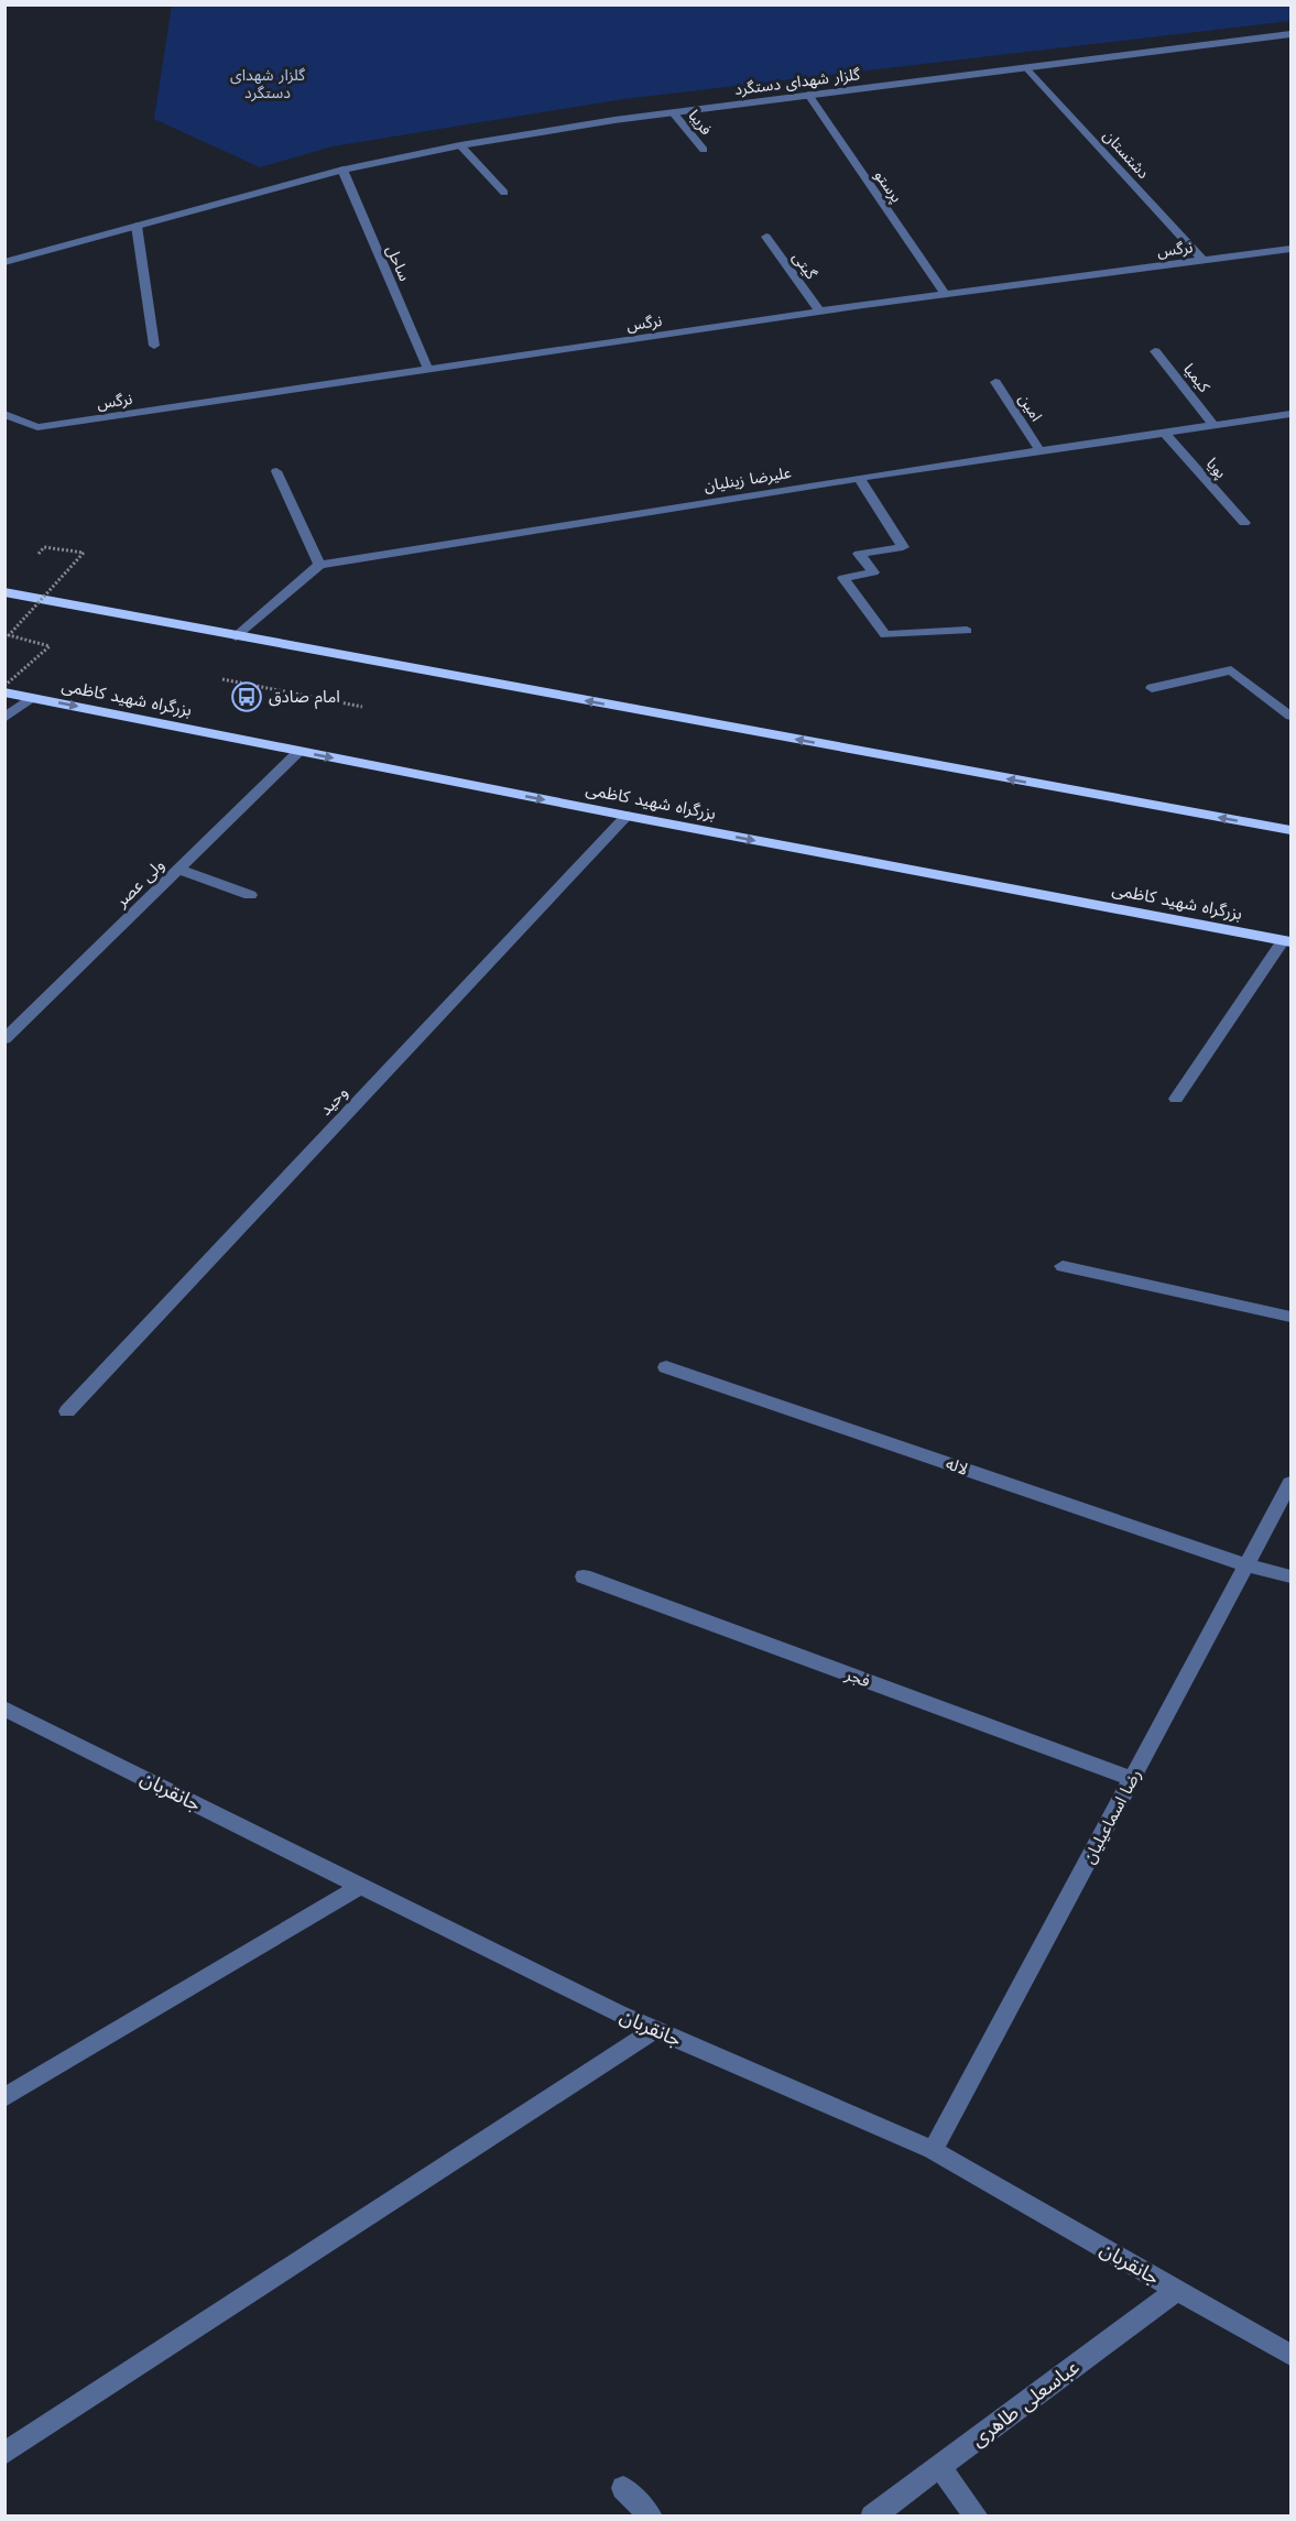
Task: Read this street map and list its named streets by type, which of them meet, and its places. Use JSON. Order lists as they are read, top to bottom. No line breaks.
{"streets":{"highway":["بزرگراه شهید کاظمی"],"street":["گلزار شهدای دستگرد","فریبا","دشتستان","پرستو","نرگس","ساحل","گیتی","کیمیا","امین","پویا","علیرضا زینلیان","ولی عصر","وحید","لاله","فجر","جانقربان","رضا اسماعیلیان","عباسعلی طاهری"]},"crossings":[["گلزار شهدای دستگرد","فریبا"],["گلزار شهدای دستگرد","دشتستان"],["گلزار شهدای دستگرد","پرستو"],["گلزار شهدای دستگرد","ساحل"],["دشتستان","نرگس"],["پرستو","نرگس"],["نرگس","ساحل"],["نرگس","گیتی"],["کیمیا","علیرضا زینلیان"],["امین","علیرضا زینلیان"],["پویا","علیرضا زینلیان"],["بزرگراه شهید کاظمی","ولی عصر"],["بزرگراه شهید کاظمی","وحید"],["لاله","رضا اسماعیلیان"],["فجر","رضا اسماعیلیان"],["جانقربان","رضا اسماعیلیان"],["جانقربان","عباسعلی طاهری"]],"parks":["گلزار شهدای دستگرد"],"places":{"bus stop":["امام صادق"]}}
